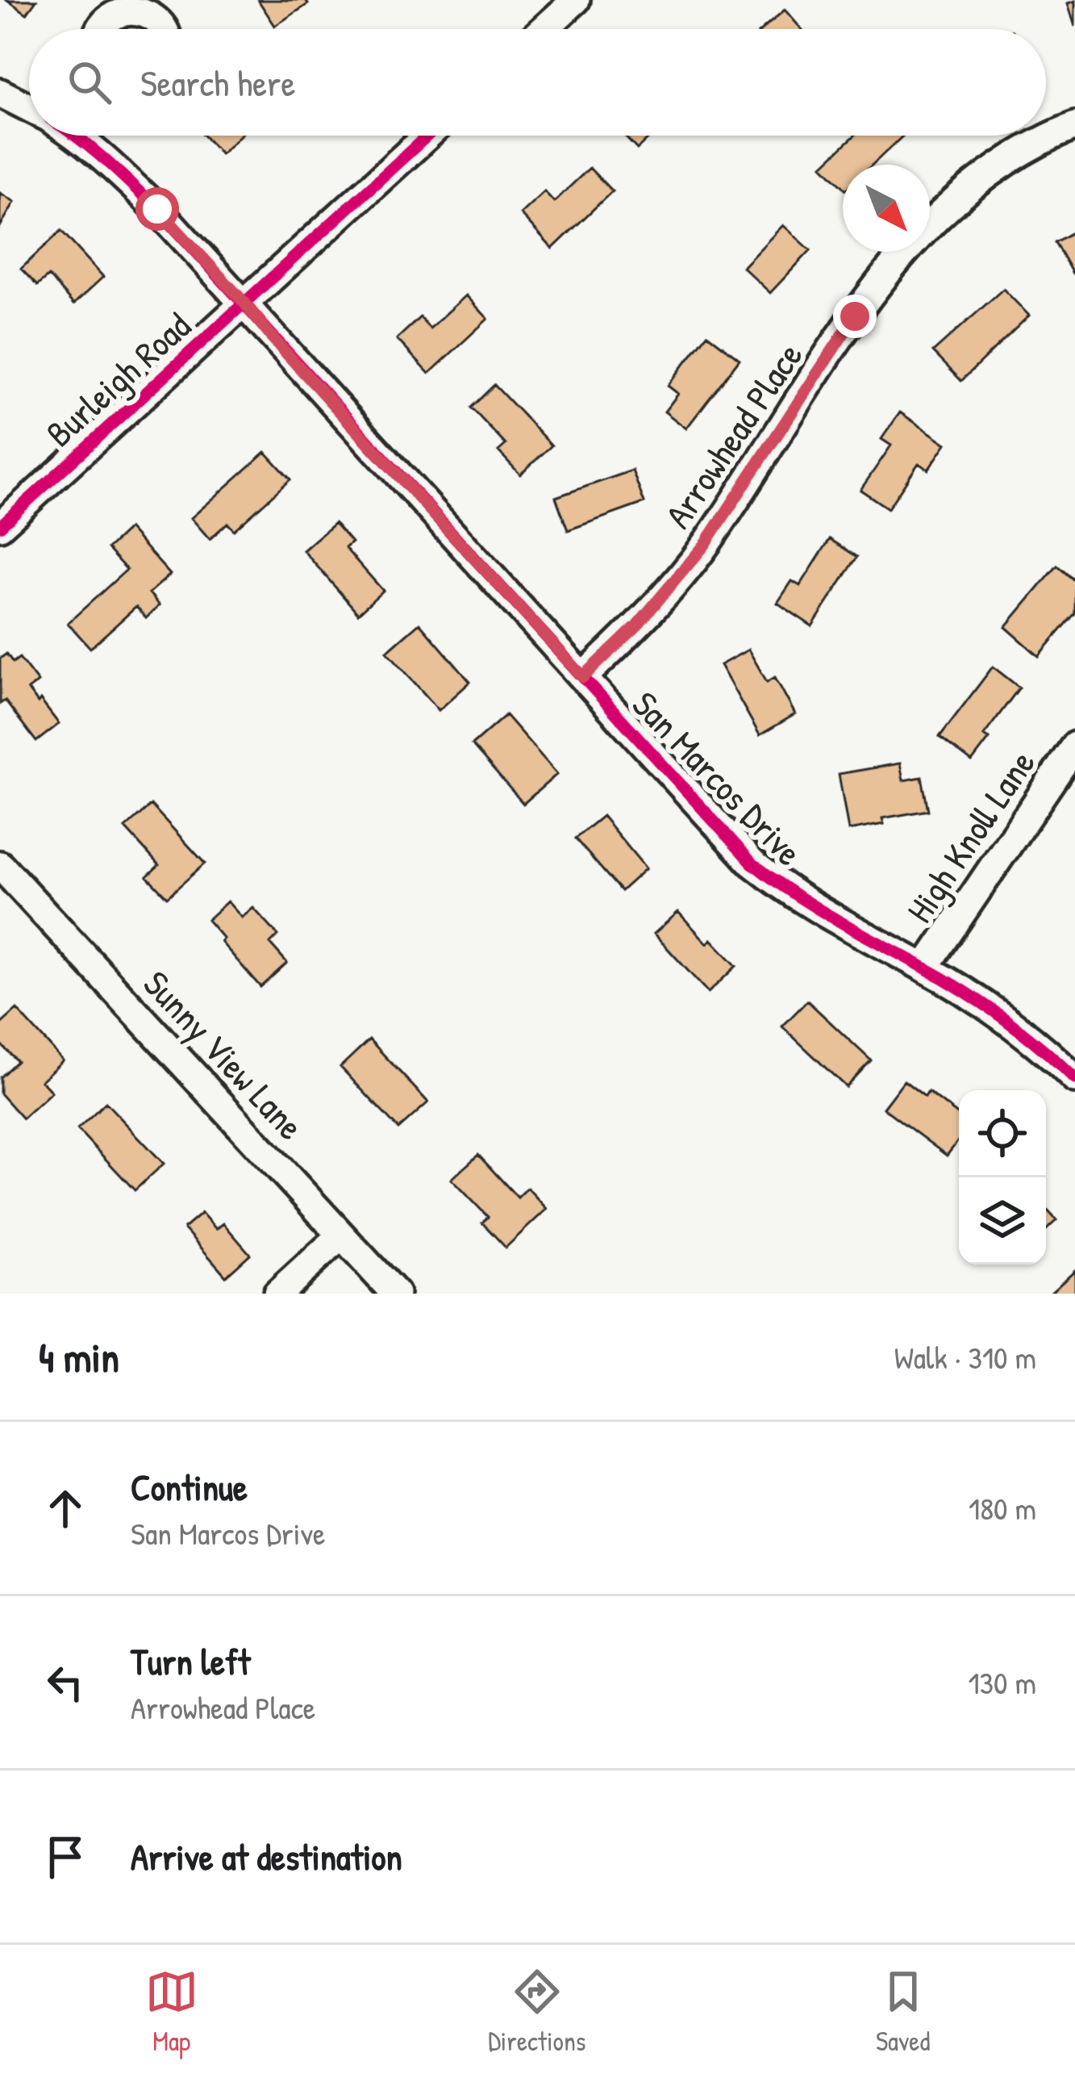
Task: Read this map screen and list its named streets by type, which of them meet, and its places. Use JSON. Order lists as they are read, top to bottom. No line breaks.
{"streets":{"street":["Burleigh Road","Arrowhead Place","San Marcos Drive","High Knoll Lane","Sunny View Lane"]},"crossings":[["Burleigh Road","San Marcos Drive"],["Arrowhead Place","San Marcos Drive"],["San Marcos Drive","High Knoll Lane"]],"north":"bottom right","page":{"search":"Search here","heading":["4 min","Walk · 310 m"],"list":[["Continue","San Marcos Drive","180 m"],["Turn left","Arrowhead Place","130 m"],"Arrive at destination"],"nav":["Map","Directions","Saved"]}}
